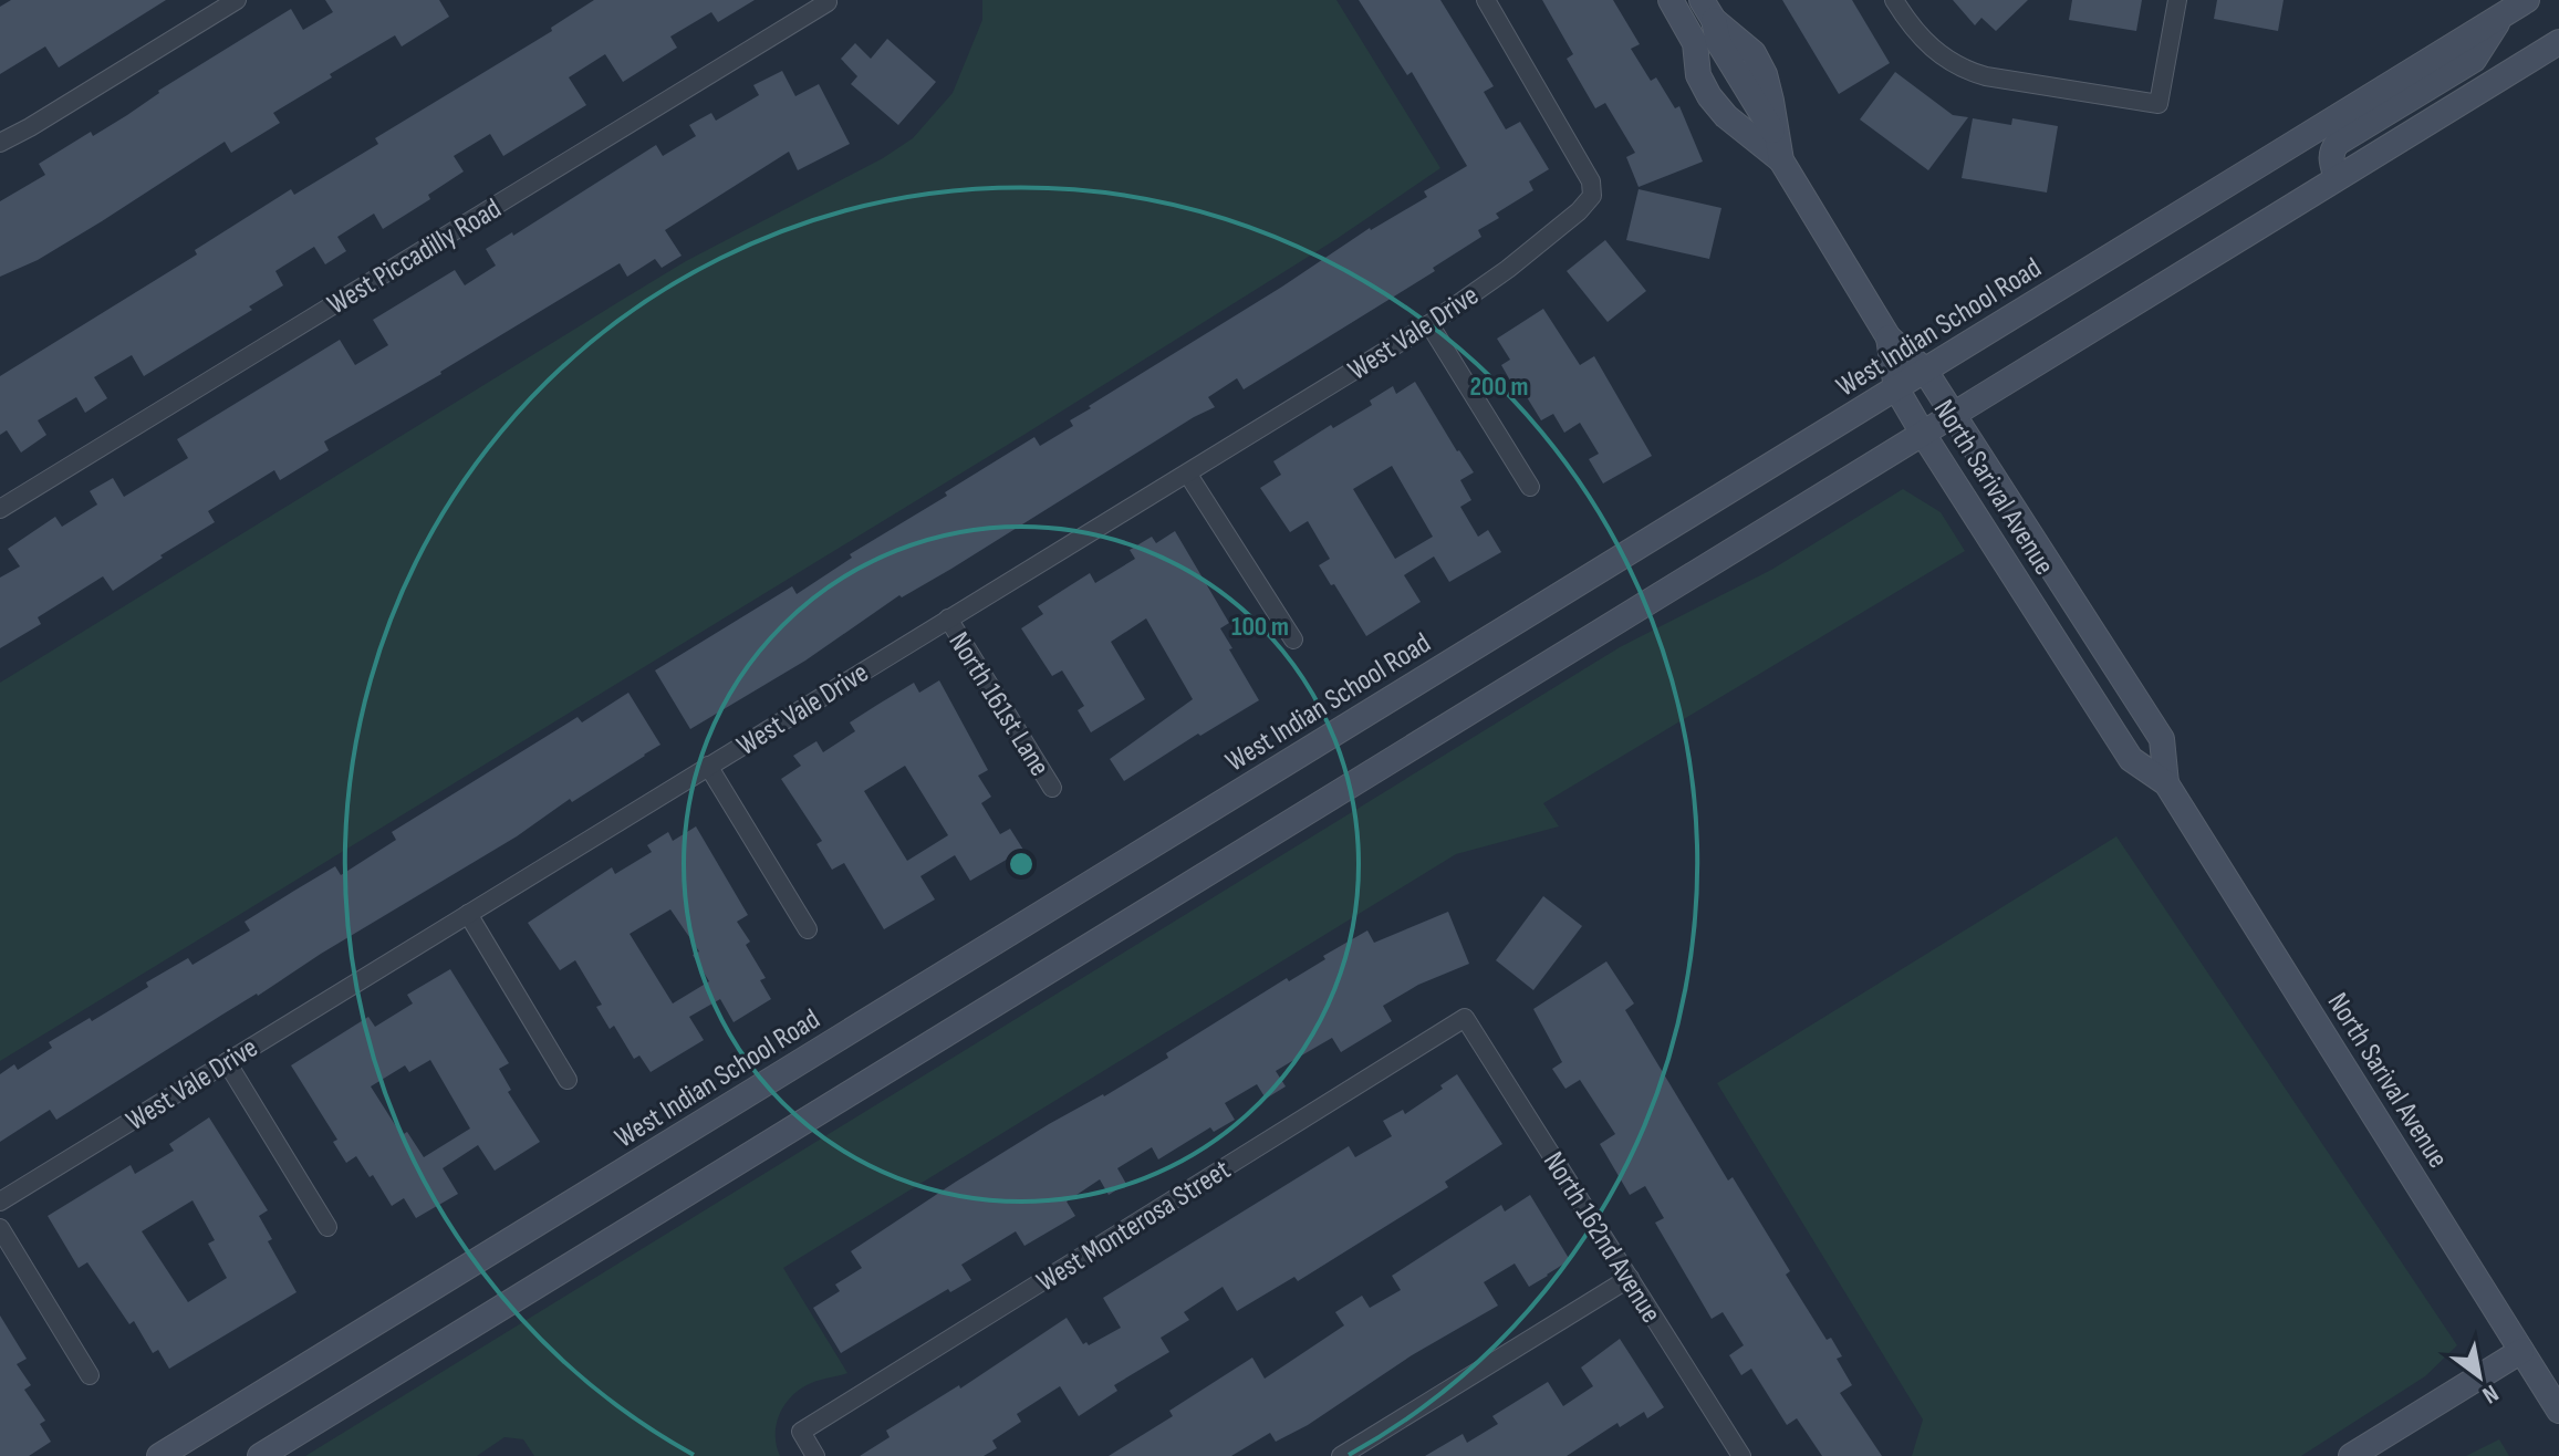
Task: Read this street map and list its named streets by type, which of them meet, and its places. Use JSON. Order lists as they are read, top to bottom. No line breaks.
{"streets":{"main road":["West Indian School Road","North Sarival Avenue"],"street":["West Piccadilly Road","West Vale Drive","North 161st Lane","West Monterosa Street","North 162nd Avenue"]},"crossings":[["West Indian School Road","North Sarival Avenue"],["West Vale Drive","North 161st Lane"],["West Monterosa Street","North 162nd Avenue"]],"north":"bottom right","rings":["200 m","100 m"]}
